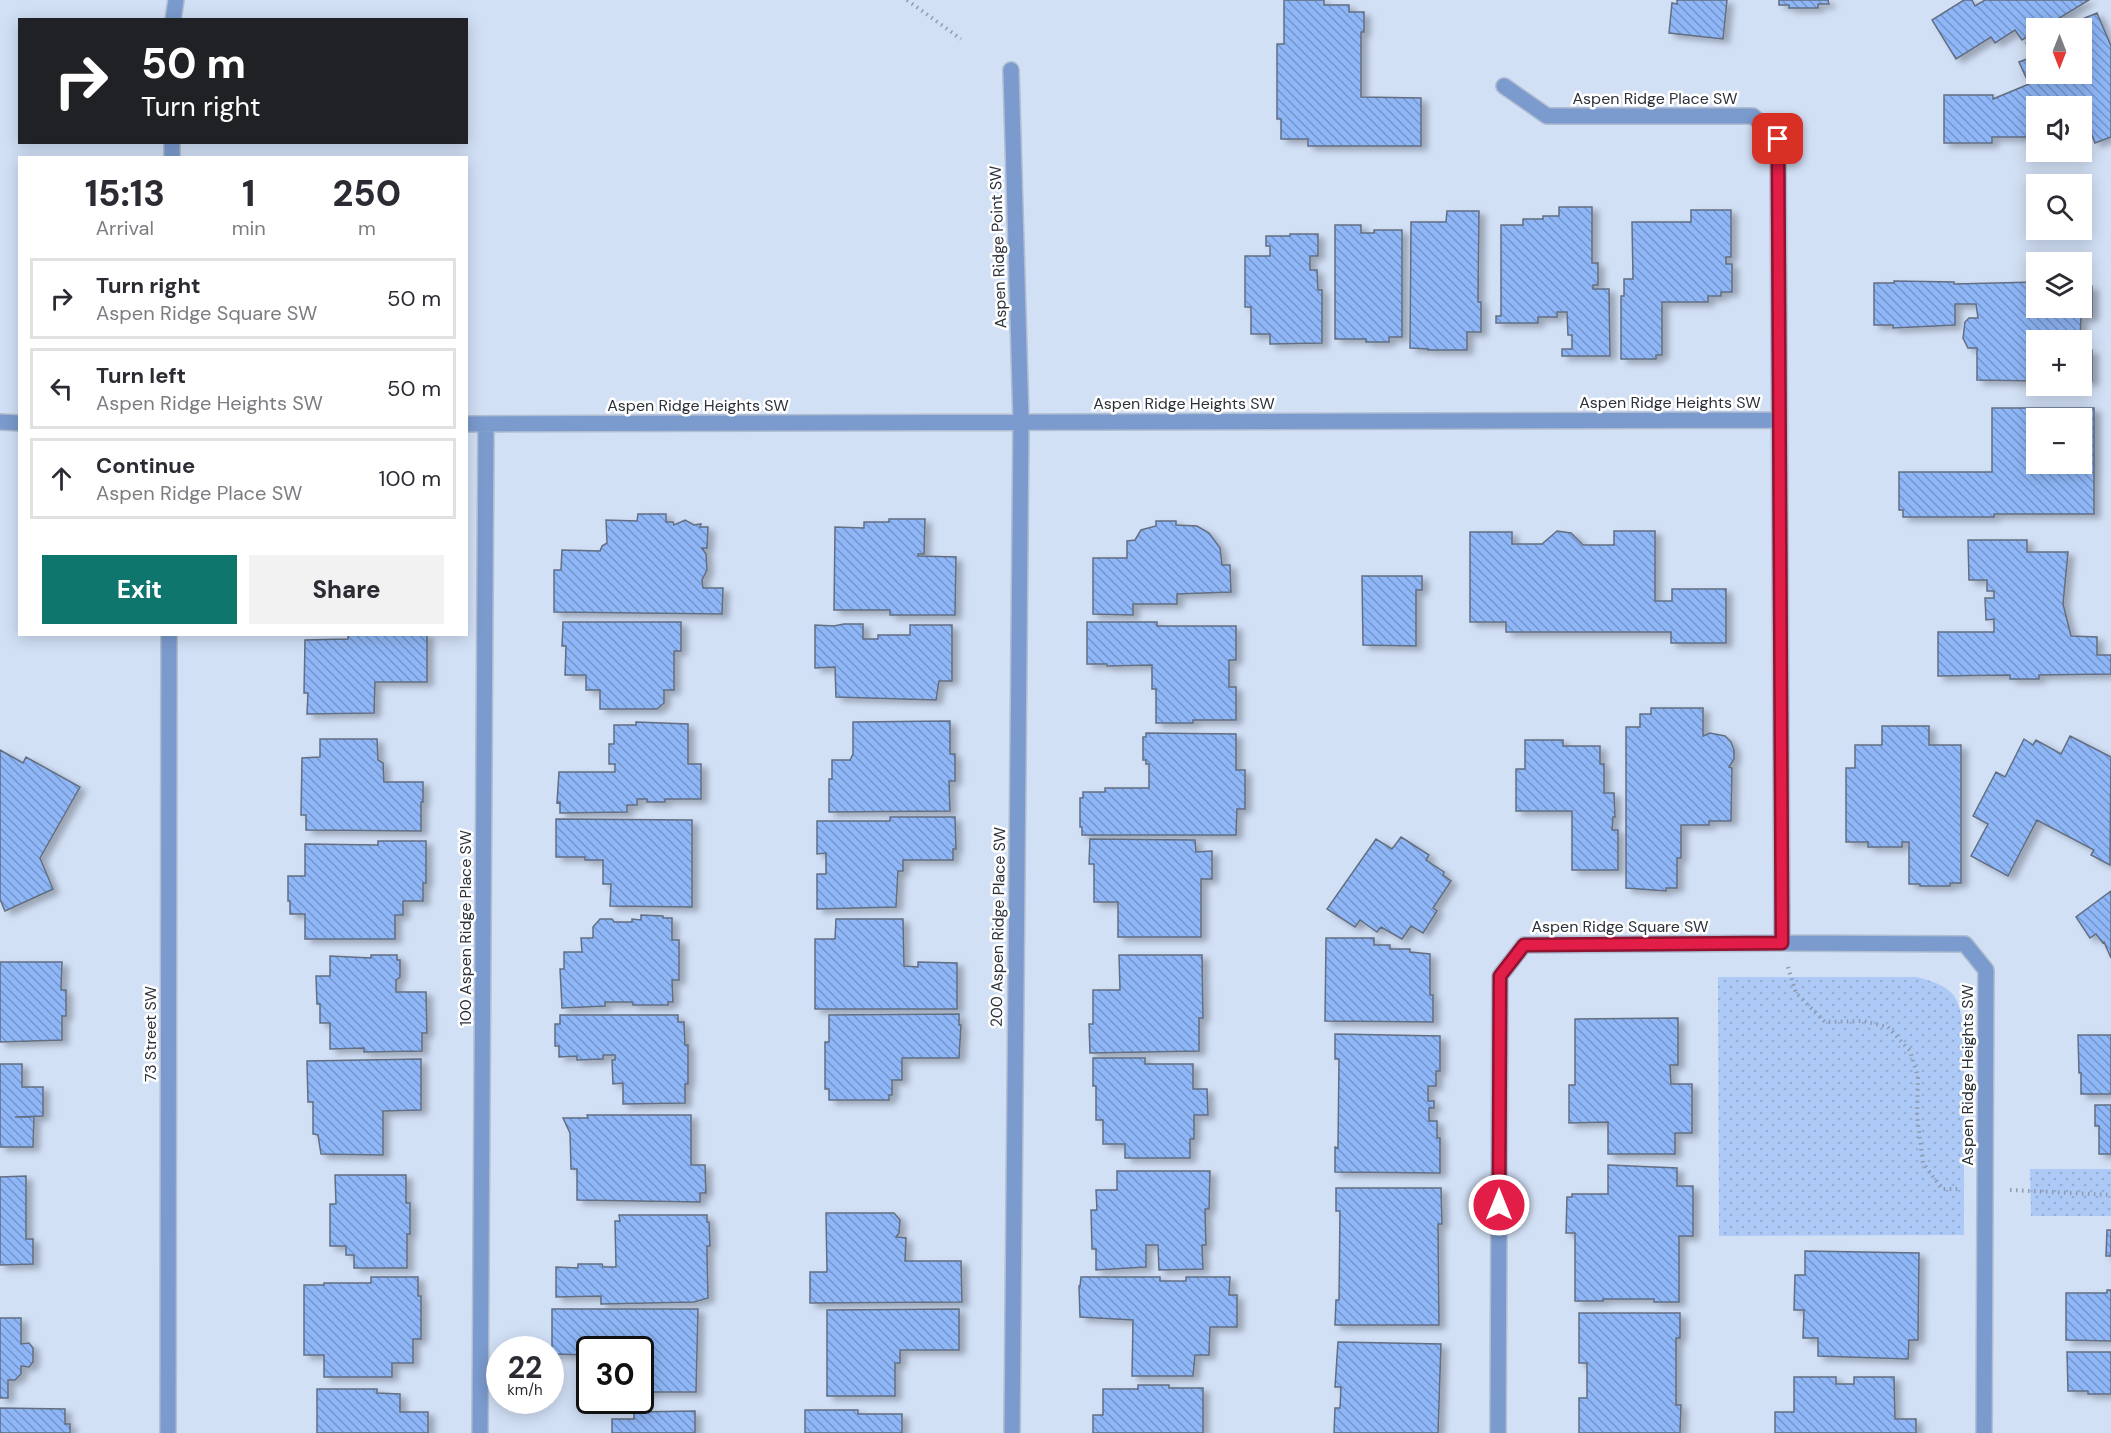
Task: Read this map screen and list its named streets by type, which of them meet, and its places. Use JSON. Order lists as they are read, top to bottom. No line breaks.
{"streets":{"street":["Aspen Ridge Place SW","Aspen Ridge Point SW","Aspen Ridge Heights SW","Aspen Ridge Square SW","200 Aspen Ridge Place SW","100 Aspen Ridge Place SW","73 Street SW"]},"crossings":[["Aspen Ridge Place SW","Aspen Ridge Heights SW"],["Aspen Ridge Point SW","Aspen Ridge Heights SW"],["Aspen Ridge Point SW","200 Aspen Ridge Place SW"],["Aspen Ridge Heights SW","Aspen Ridge Square SW"],["Aspen Ridge Heights SW","200 Aspen Ridge Place SW"],["Aspen Ridge Heights SW","100 Aspen Ridge Place SW"]],"north":"bottom","page":{"map_buttons":["+","−"],"turn":["50 m","Turn right"],"eta":["15:13","Arrival","1","min","250","m"],"list":[{"name":"Turn right","note":"Aspen Ridge Square SW","value":"50 m"},{"name":"Turn left","note":"Aspen Ridge Heights SW","value":"50 m"},{"name":"Continue","note":"Aspen Ridge Place SW","value":"100 m"}],"buttons":["Exit","Share"],"speed":"22 km/h","limit":"30"}}
